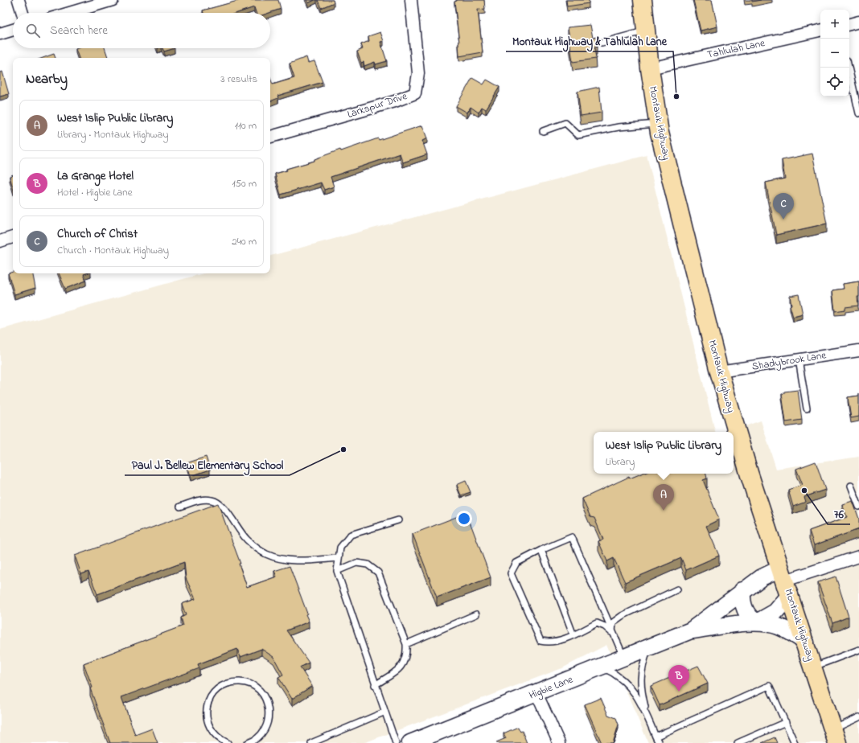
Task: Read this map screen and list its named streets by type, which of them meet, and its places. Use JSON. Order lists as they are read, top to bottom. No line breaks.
{"streets":{"main road":["Montauk Highway","Higbie Lane"],"street":["Tahlulah Lane","Larkspur Drive","Shadybrook Lane"]},"crossings":[["Tahlulah Lane","Montauk Highway"],["Montauk Highway","Shadybrook Lane"],["Montauk Highway","Higbie Lane"]],"places":["Montauk Highway & Tahlulah Lane","Paul J. Bellew Elementary School","76"],"page":{"map_buttons":["+","−"],"search":"Search here","heading":["Nearby","3 results"],"list":[{"mark":"A","name":"West Islip Public Library","note":"Library · Montauk Highway","value":"110 m"},{"mark":"B","name":"La Grange Hotel","note":"Hotel · Higbie Lane","value":"150 m"},{"mark":"C","name":"Church of Christ","note":"Church · Montauk Highway","value":"240 m"}],"pins":["C","A","B"],"popup":["West Islip Public Library","Library"]}}
